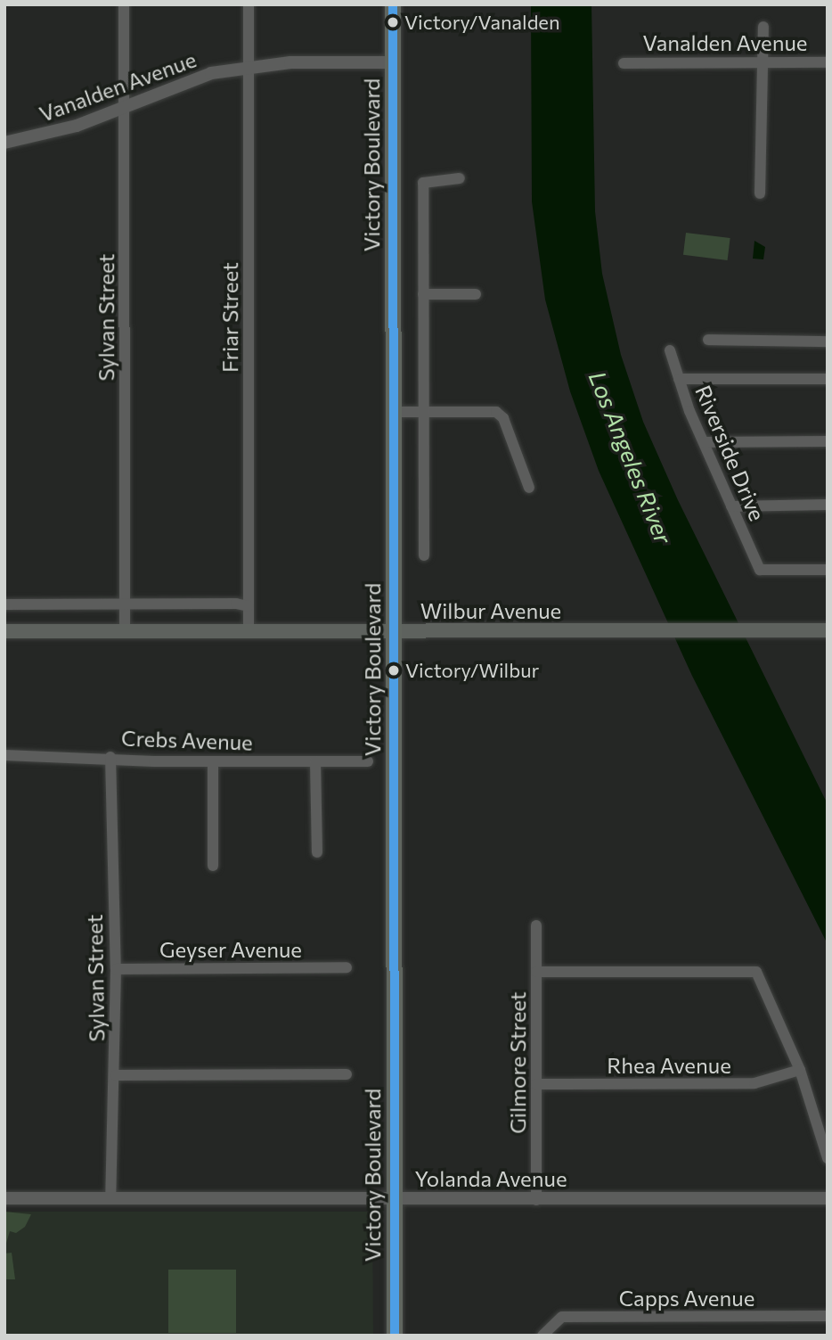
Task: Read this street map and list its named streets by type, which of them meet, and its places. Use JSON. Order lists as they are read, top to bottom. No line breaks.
{"streets":{"main road":["Victory Boulevard","Wilbur Avenue"],"street":["Vanalden Avenue","Sylvan Street","Friar Street","Riverside Drive","Crebs Avenue","Geyser Avenue","Gilmore Street","Rhea Avenue","Yolanda Avenue","Capps Avenue"]},"crossings":[["Vanalden Avenue","Victory Boulevard"],["Vanalden Avenue","Sylvan Street"],["Vanalden Avenue","Friar Street"],["Victory Boulevard","Wilbur Avenue"],["Victory Boulevard","Yolanda Avenue"],["Sylvan Street","Wilbur Avenue"],["Sylvan Street","Crebs Avenue"],["Sylvan Street","Geyser Avenue"],["Sylvan Street","Yolanda Avenue"],["Friar Street","Wilbur Avenue"],["Gilmore Street","Rhea Avenue"],["Gilmore Street","Yolanda Avenue"]],"water":["Los Angeles River"],"places":["Victory/Vanalden","Victory/Wilbur"]}
